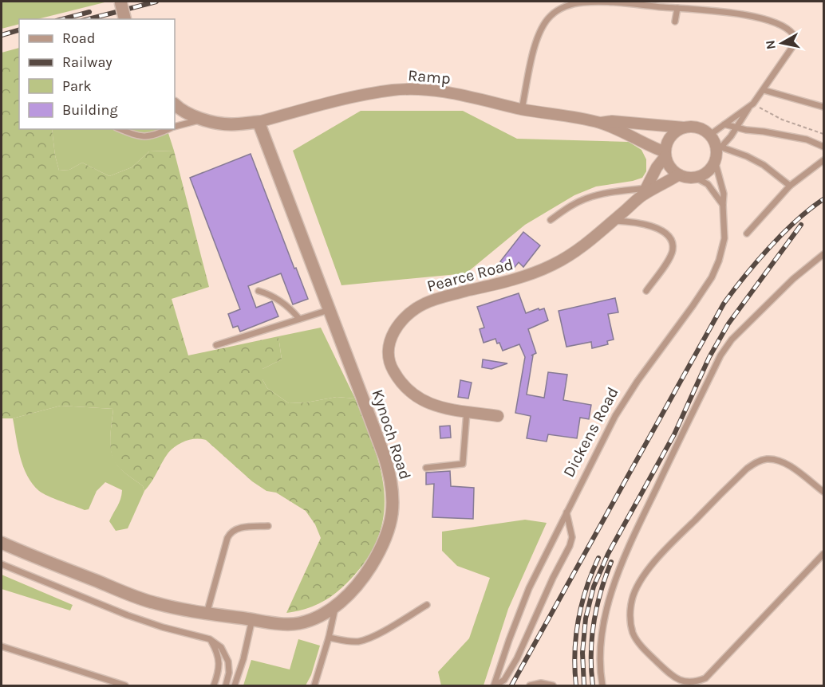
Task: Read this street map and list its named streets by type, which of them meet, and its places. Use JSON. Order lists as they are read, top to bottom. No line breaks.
{"streets":{"street":["Ramp","Pearce Road","Kynoch Road"],"lane":["Dickens Road"]},"crossings":[["Ramp","Pearce Road"],["Ramp","Dickens Road"],["Ramp","Kynoch Road"],["Pearce Road","Dickens Road"]],"legend":["Road","Railway","Park","Building"],"north":"left"}
